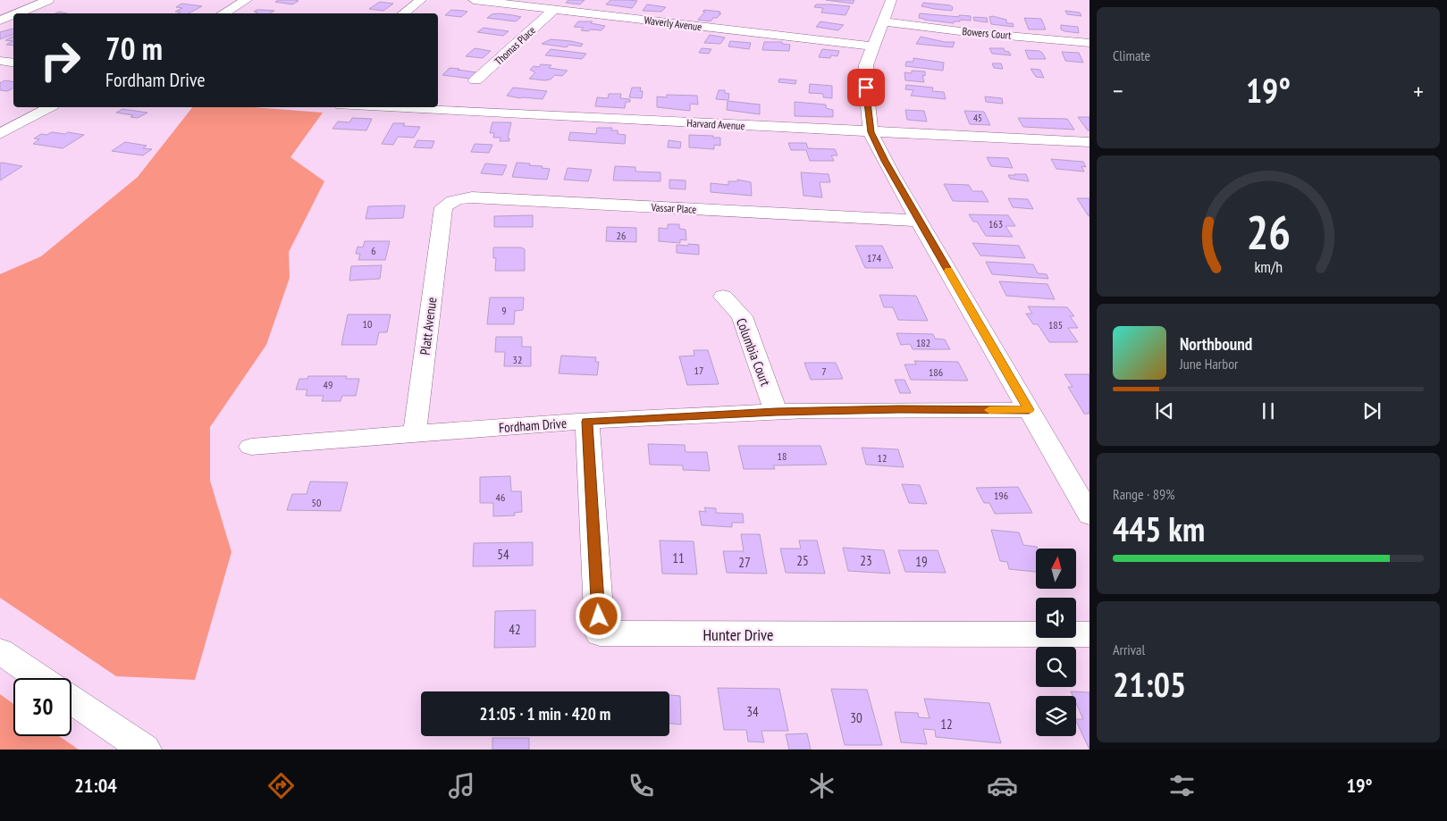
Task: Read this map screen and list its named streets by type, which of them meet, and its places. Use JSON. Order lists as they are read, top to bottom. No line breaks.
{"streets":{"street":["Waverly Avenue","Bowers Court","Thomas Place","Harvard Avenue","Vassar Place","Platt Avenue","Columbia Court","Fordham Drive","Hunter Drive"]},"crossings":[["Waverly Avenue","Thomas Place"],["Vassar Place","Platt Avenue"],["Platt Avenue","Fordham Drive"],["Columbia Court","Fordham Drive"],["Fordham Drive","Hunter Drive"]],"house_numbers":["45","163","26","6","174","9","10","185","182","32","17","7","186","49","18","12","196","46","50","54","11","25","23","19","27","42","34","30","12"],"north":"top","page":{"tile":["Climate",["Range · 89%","445 km"],["Arrival","21:05"]],"turn":["70 m","Fordham Drive"],"heat":["−","19°","+"],"song":["Northbound","June Harbor"],"limit":"30","trip":"21:05 · 1 min · 420 m","tabs":["21:04","19°"],"gauge":["26","km/h"]}}
